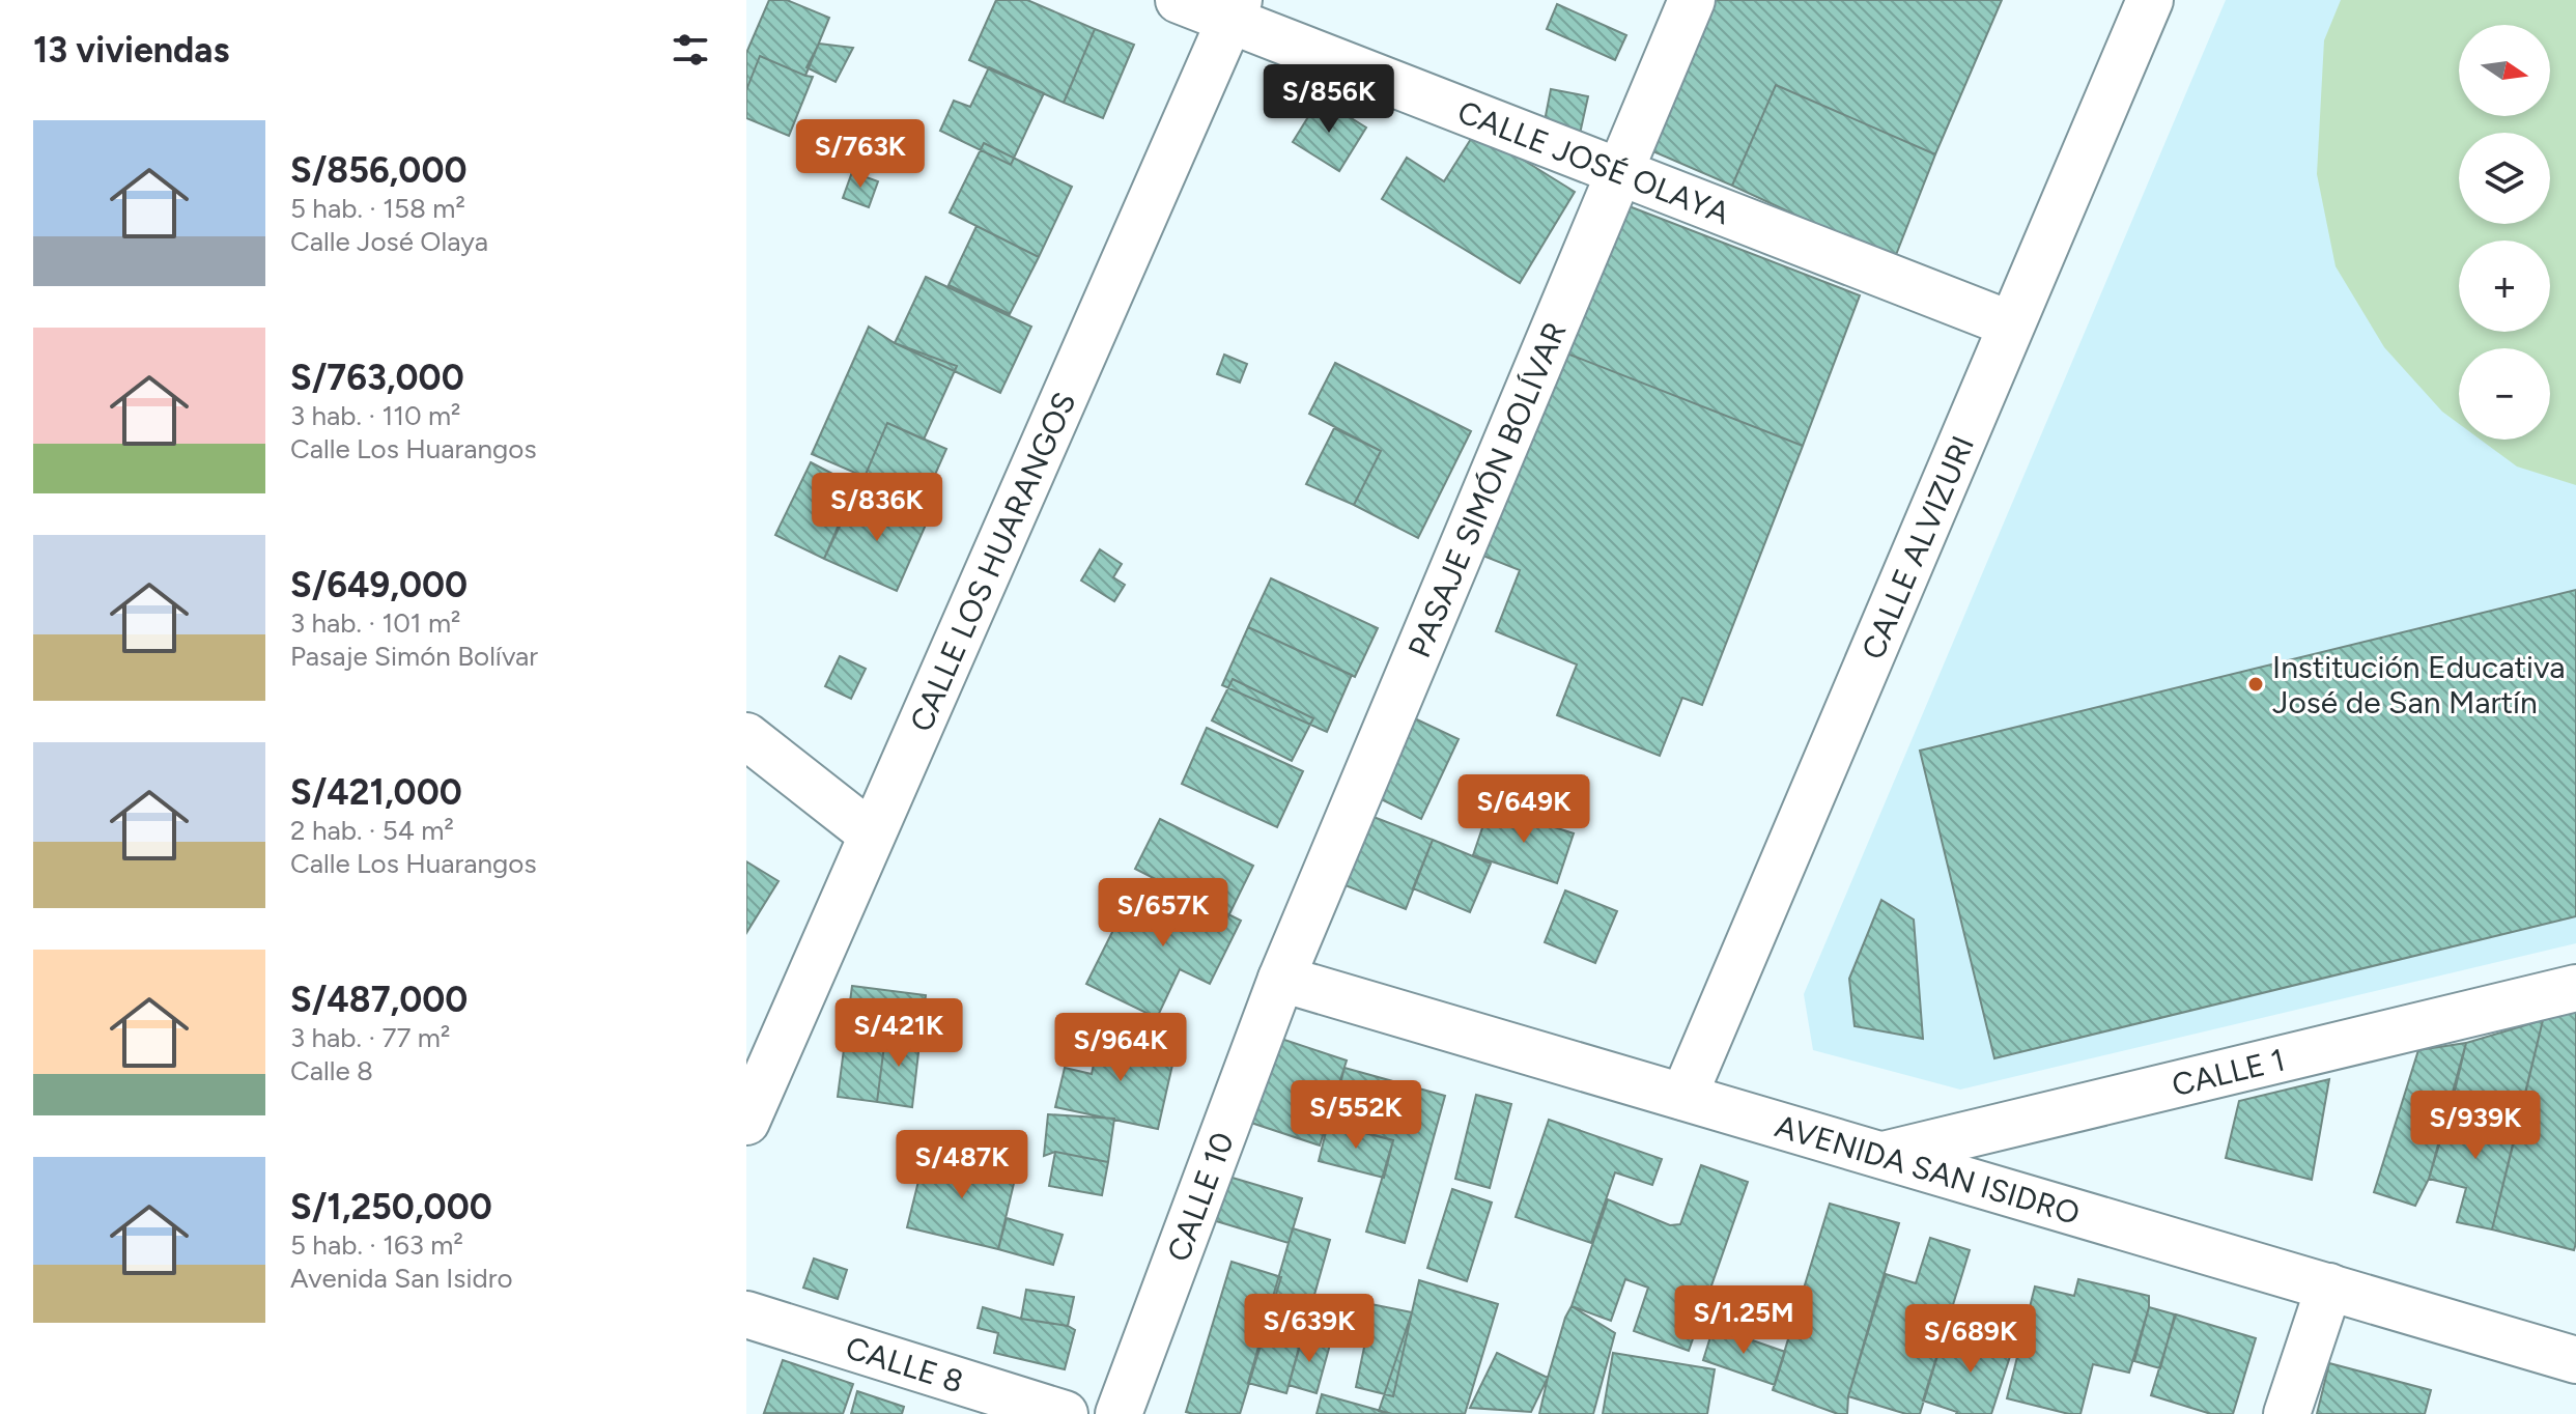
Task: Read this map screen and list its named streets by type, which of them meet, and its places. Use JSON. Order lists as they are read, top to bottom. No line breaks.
{"streets":{"street":["CALLE JOSÉ OLAYA","PASAJE SIMÓN BOLÍVAR","CALLE ALVIZURI","CALLE LOS HUARANGOS","CALLE 1","AVENIDA SAN ISIDRO","CALLE 10","CALLE 8"]},"crossings":[["CALLE JOSÉ OLAYA","PASAJE SIMÓN BOLÍVAR"],["CALLE JOSÉ OLAYA","CALLE ALVIZURI"],["CALLE JOSÉ OLAYA","CALLE LOS HUARANGOS"],["PASAJE SIMÓN BOLÍVAR","AVENIDA SAN ISIDRO"],["PASAJE SIMÓN BOLÍVAR","CALLE 10"],["CALLE ALVIZURI","AVENIDA SAN ISIDRO"],["CALLE 1","AVENIDA SAN ISIDRO"],["AVENIDA SAN ISIDRO","CALLE 10"]],"places":["Institución Educativa José de San Martín"],"north":"right","page":{"heading":"13 viviendas","map_buttons":["+","−"],"price":["S/856K","S/763K","S/836K","S/649K","S/657K","S/421K","S/964K","S/552K","S/939K","S/487K","S/1.25M","S/639K","S/689K"],"list":[{"name":"S/856,000","note":"5 hab. · 158 m² · Calle José Olaya"},{"name":"S/763,000","note":"3 hab. · 110 m² · Calle Los Huarangos"},{"name":"S/649,000","note":"3 hab. · 101 m² · Pasaje Simón Bolívar"},{"name":"S/421,000","note":"2 hab. · 54 m² · Calle Los Huarangos"},{"name":"S/487,000","note":"3 hab. · 77 m² · Calle 8"},{"name":"S/1,250,000","note":"5 hab. · 163 m² · Avenida San Isidro"}]}}
